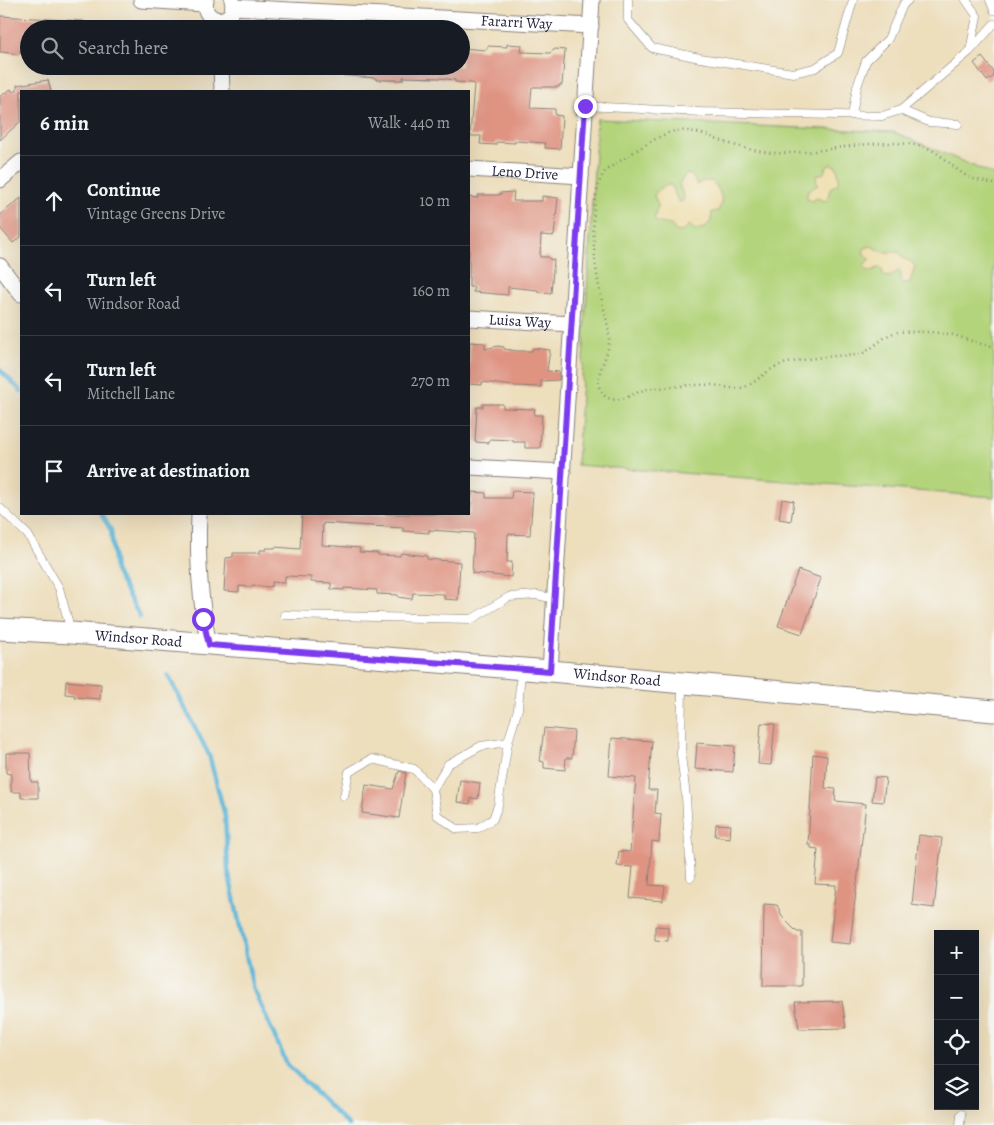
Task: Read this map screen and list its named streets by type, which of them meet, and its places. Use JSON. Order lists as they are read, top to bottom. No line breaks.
{"streets":{"main road":["Windsor Road"],"street":["Fararri Way","Leno Drive","Luisa Way"]},"page":{"search":"Search here","heading":["6 min","Walk · 440 m"],"list":[["Continue","Vintage Greens Drive","10 m"],["Turn left","Windsor Road","160 m"],["Turn left","Mitchell Lane","270 m"],"Arrive at destination"],"map_buttons":["+","−"]}}
